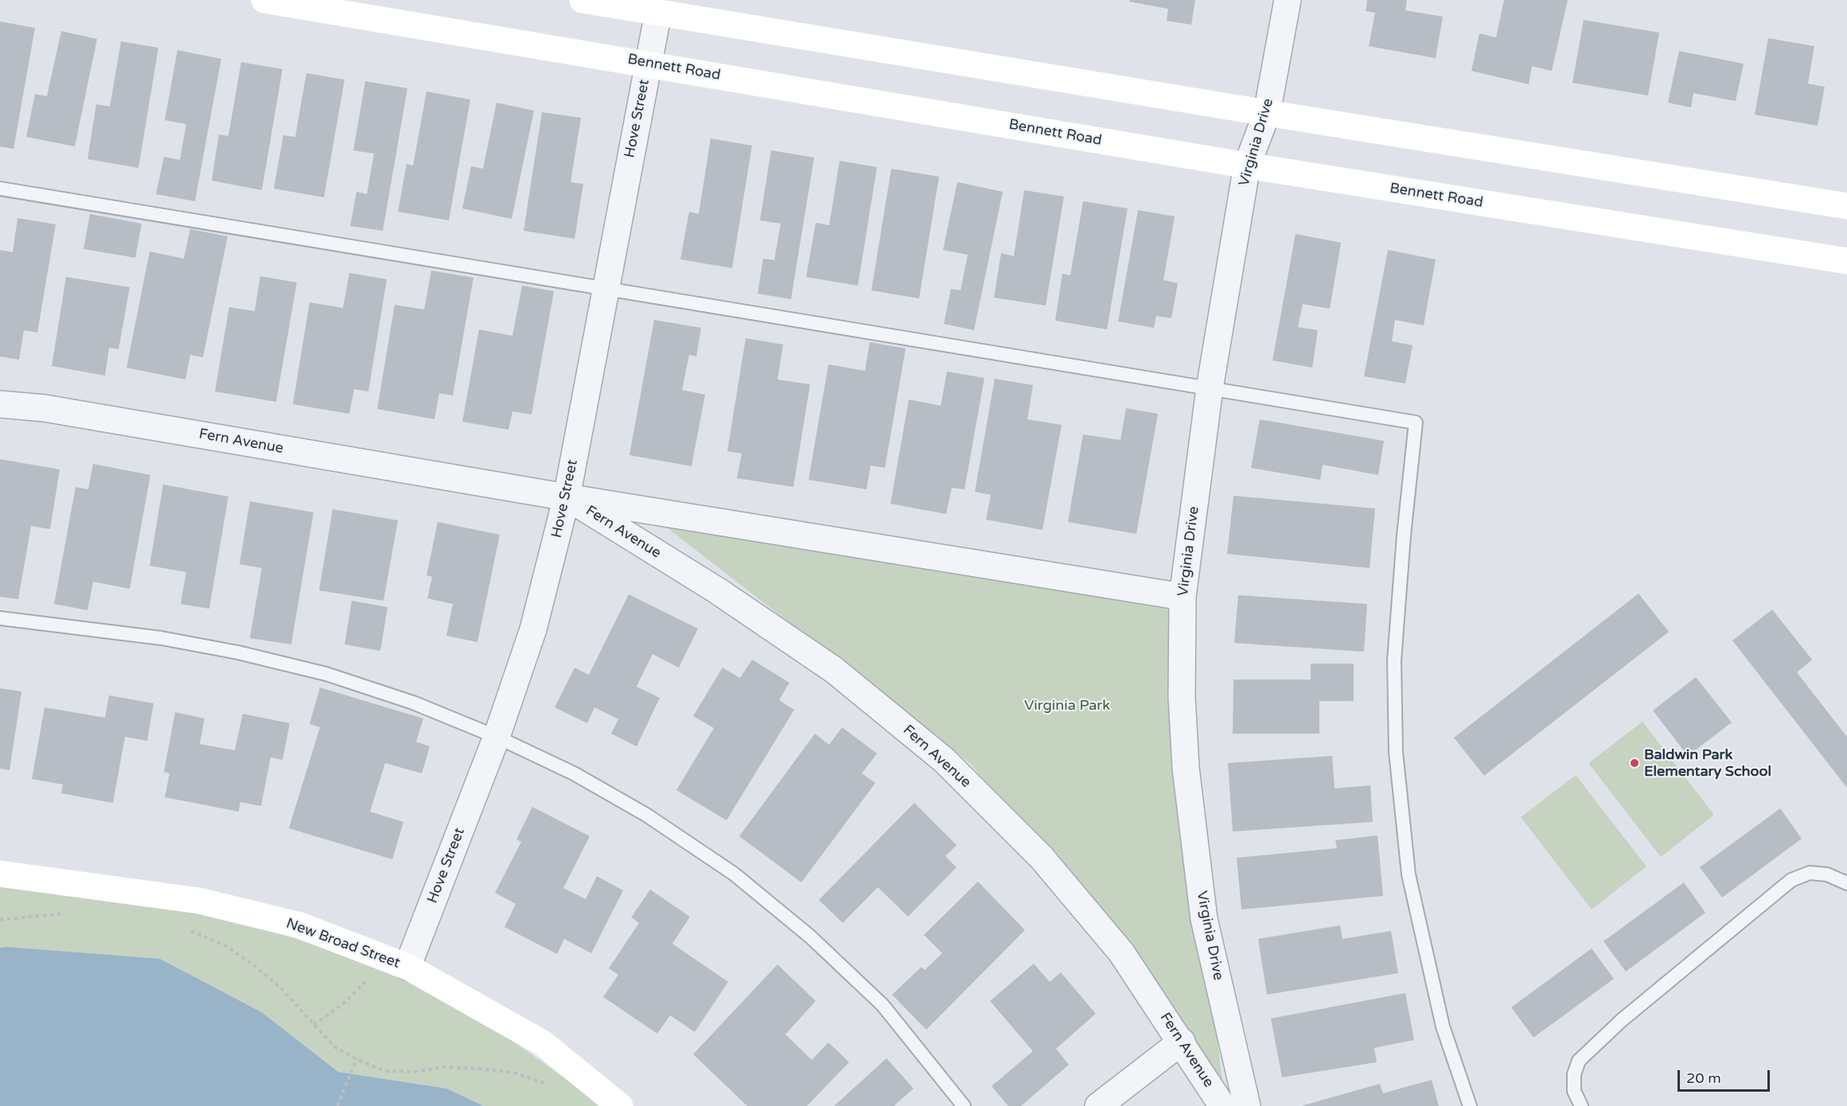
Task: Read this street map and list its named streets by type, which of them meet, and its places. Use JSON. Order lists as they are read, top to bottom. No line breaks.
{"streets":{"street":["Bennett Road","Hove Street","Virginia Drive","Fern Avenue","New Broad Street"]},"crossings":[["Bennett Road","Hove Street"],["Bennett Road","Virginia Drive"],["Hove Street","Fern Avenue"],["Hove Street","New Broad Street"],["Virginia Drive","Fern Avenue"]],"parks":["Virginia Park"],"places":["Baldwin Park Elementary School"],"scale_bar":"20 m"}
